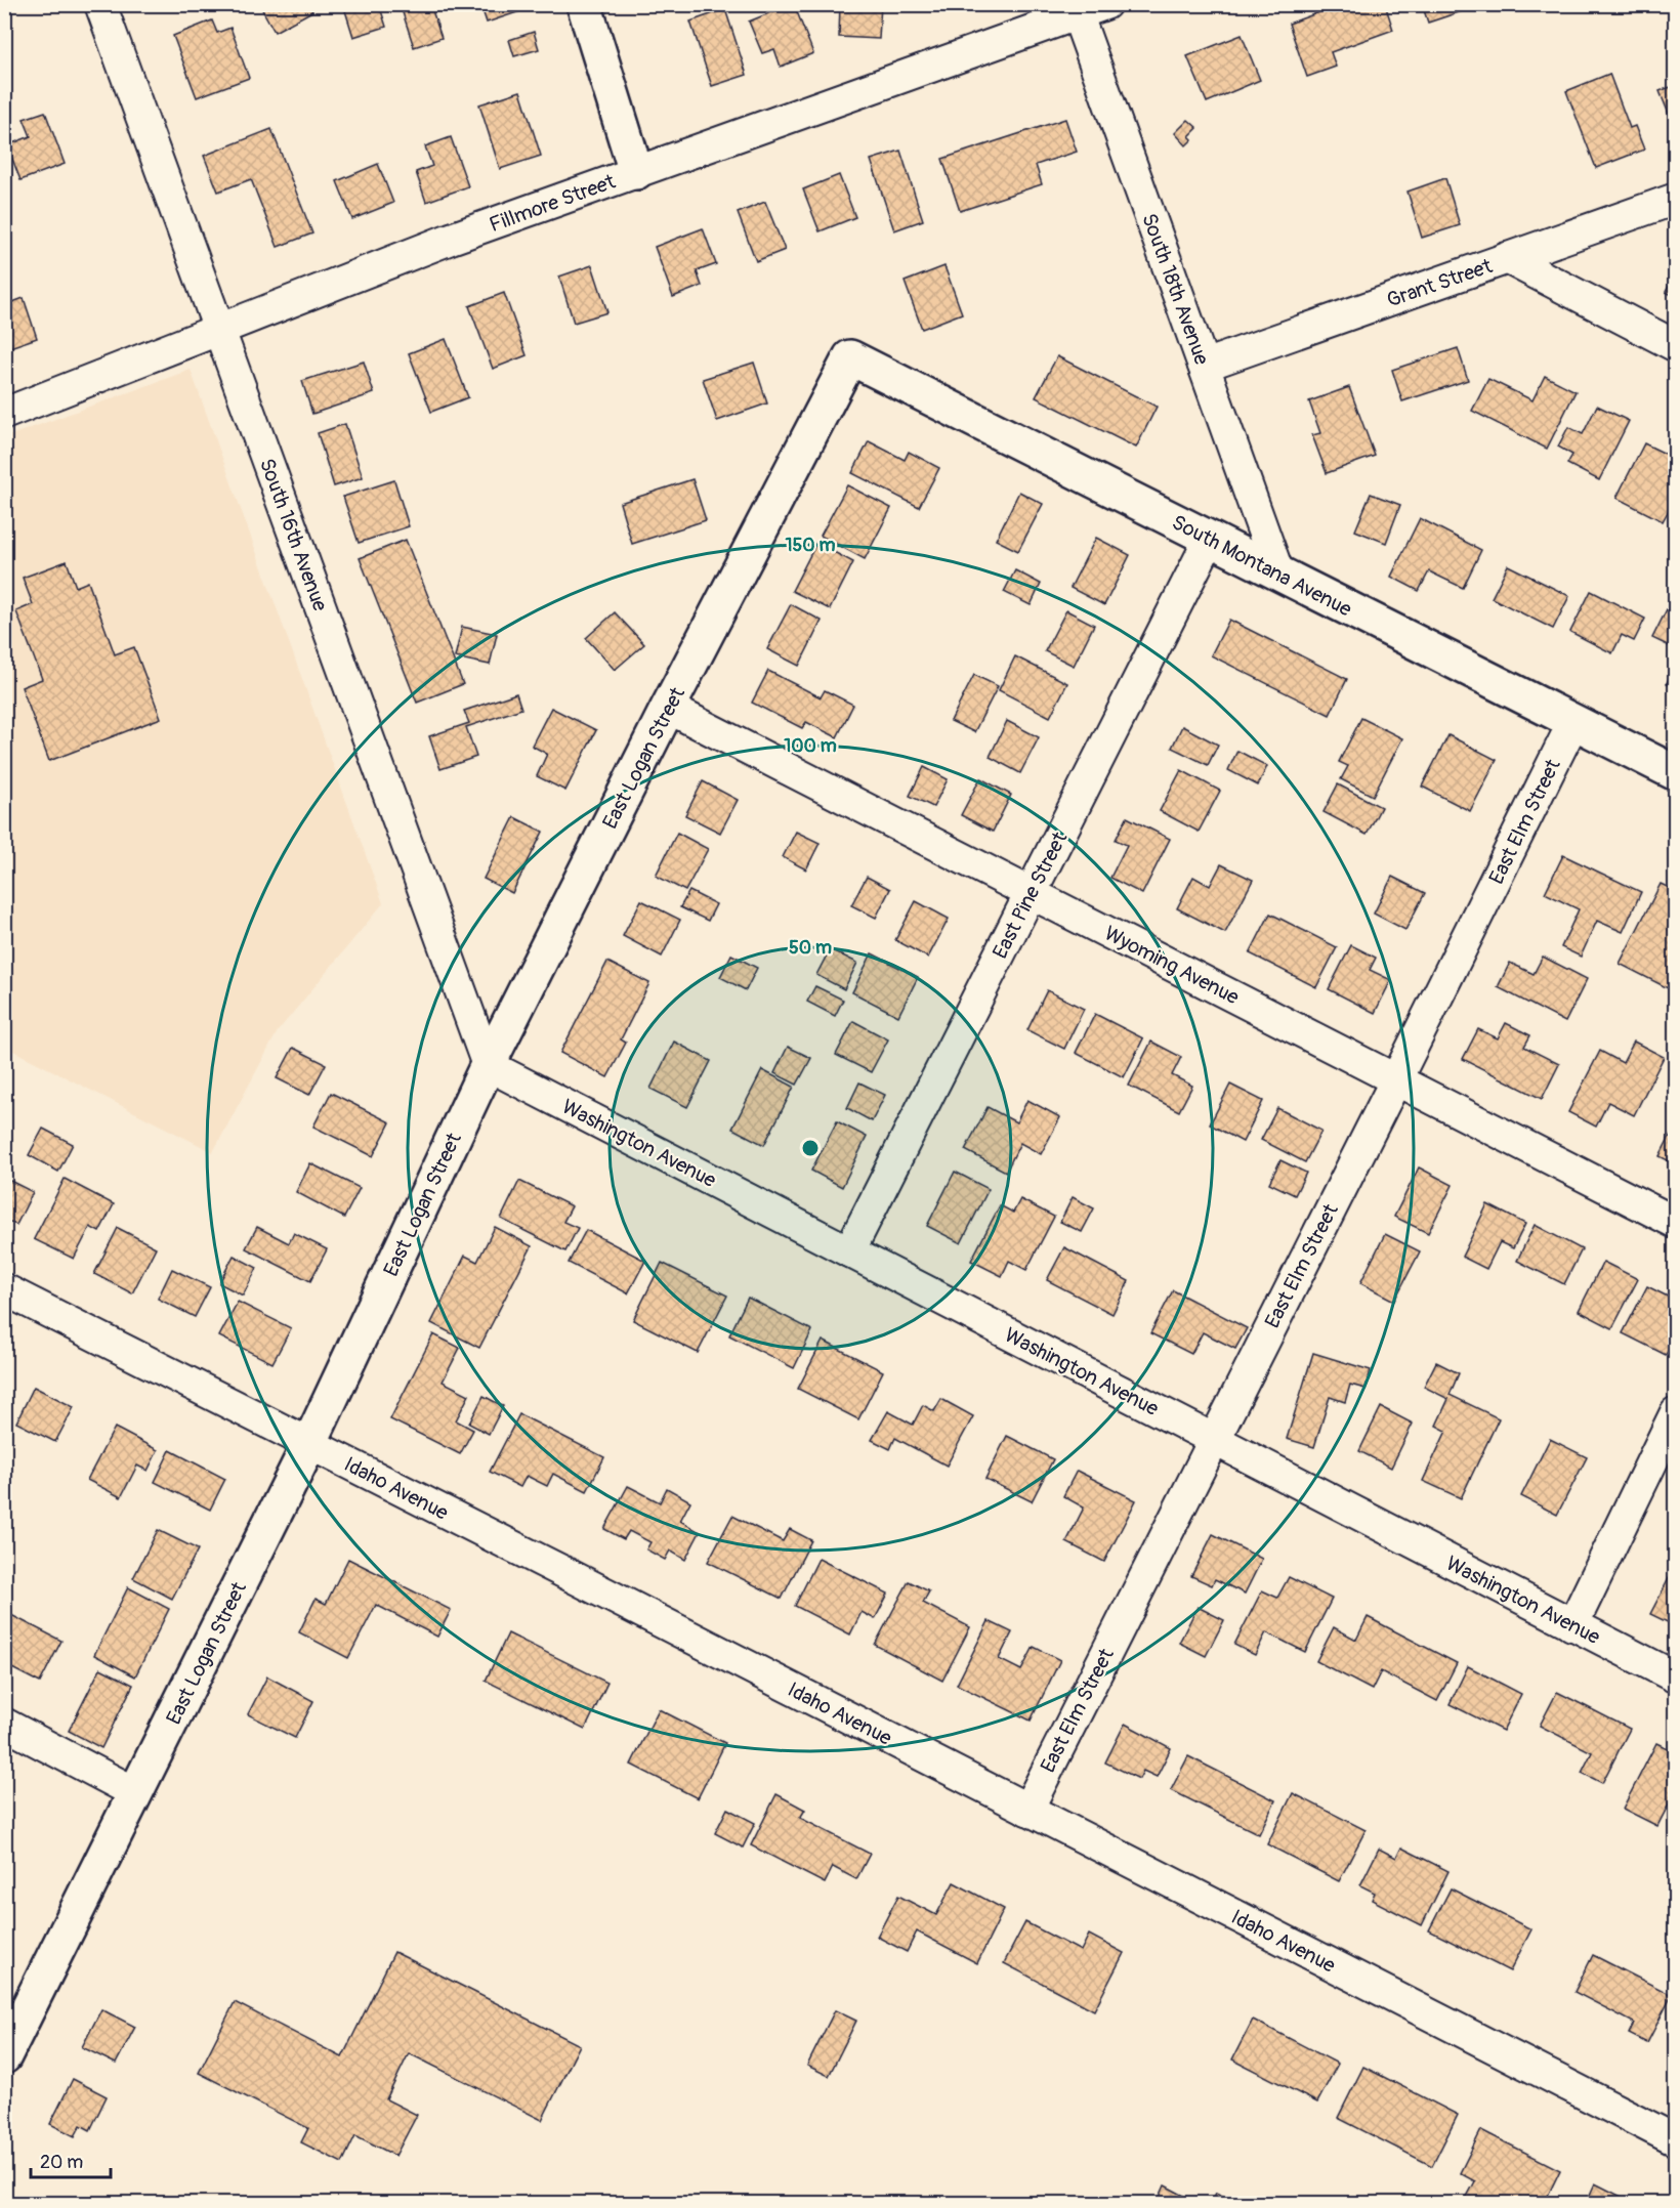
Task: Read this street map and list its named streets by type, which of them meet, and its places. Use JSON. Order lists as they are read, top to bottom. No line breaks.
{"streets":{"street":["Fillmore Street","Grant Street","South 18th Avenue","South 16th Avenue","South Montana Avenue","East Logan Street","East Elm Street","East Pine Street","Wyoming Avenue","Washington Avenue","Idaho Avenue"]},"crossings":[["Fillmore Street","South 18th Avenue"],["Fillmore Street","South 16th Avenue"],["Grant Street","South 18th Avenue"],["South 18th Avenue","South Montana Avenue"],["South 16th Avenue","East Logan Street"],["South 16th Avenue","Washington Avenue"],["South Montana Avenue","East Logan Street"],["South Montana Avenue","East Elm Street"],["South Montana Avenue","East Pine Street"],["East Logan Street","Wyoming Avenue"],["East Logan Street","Washington Avenue"],["East Logan Street","Idaho Avenue"],["East Elm Street","Wyoming Avenue"],["East Elm Street","Washington Avenue"],["East Elm Street","Idaho Avenue"],["East Pine Street","Wyoming Avenue"],["East Pine Street","Washington Avenue"]],"scale_bar":"20 m","rings":["150 m","100 m","50 m"]}
